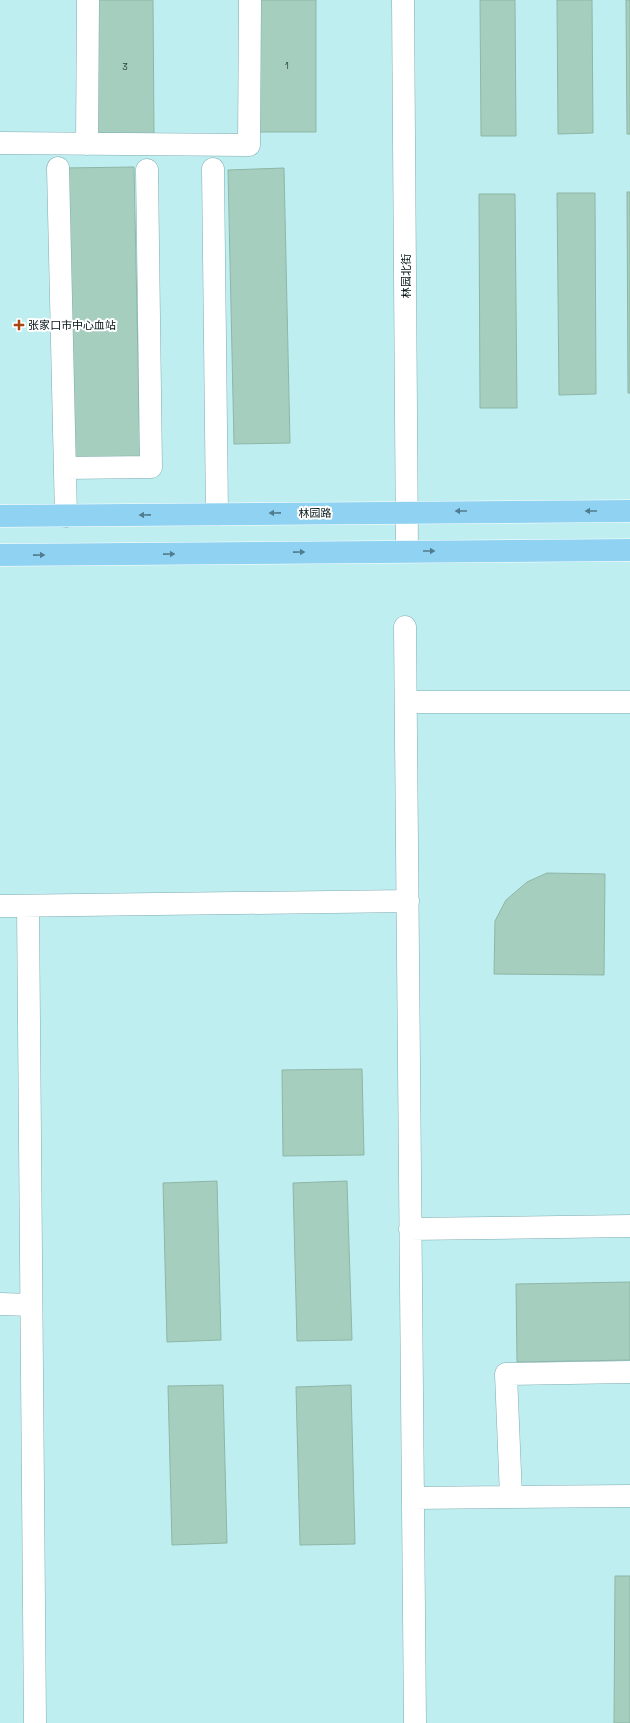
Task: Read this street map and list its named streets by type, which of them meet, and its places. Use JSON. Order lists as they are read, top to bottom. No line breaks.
{"streets":{"main road":["林园路"],"street":["林园北街"]},"crossings":[["林园北街","林园路"]],"places":{"health":["张家口市中心血站"]},"house_numbers":["1","3"]}
